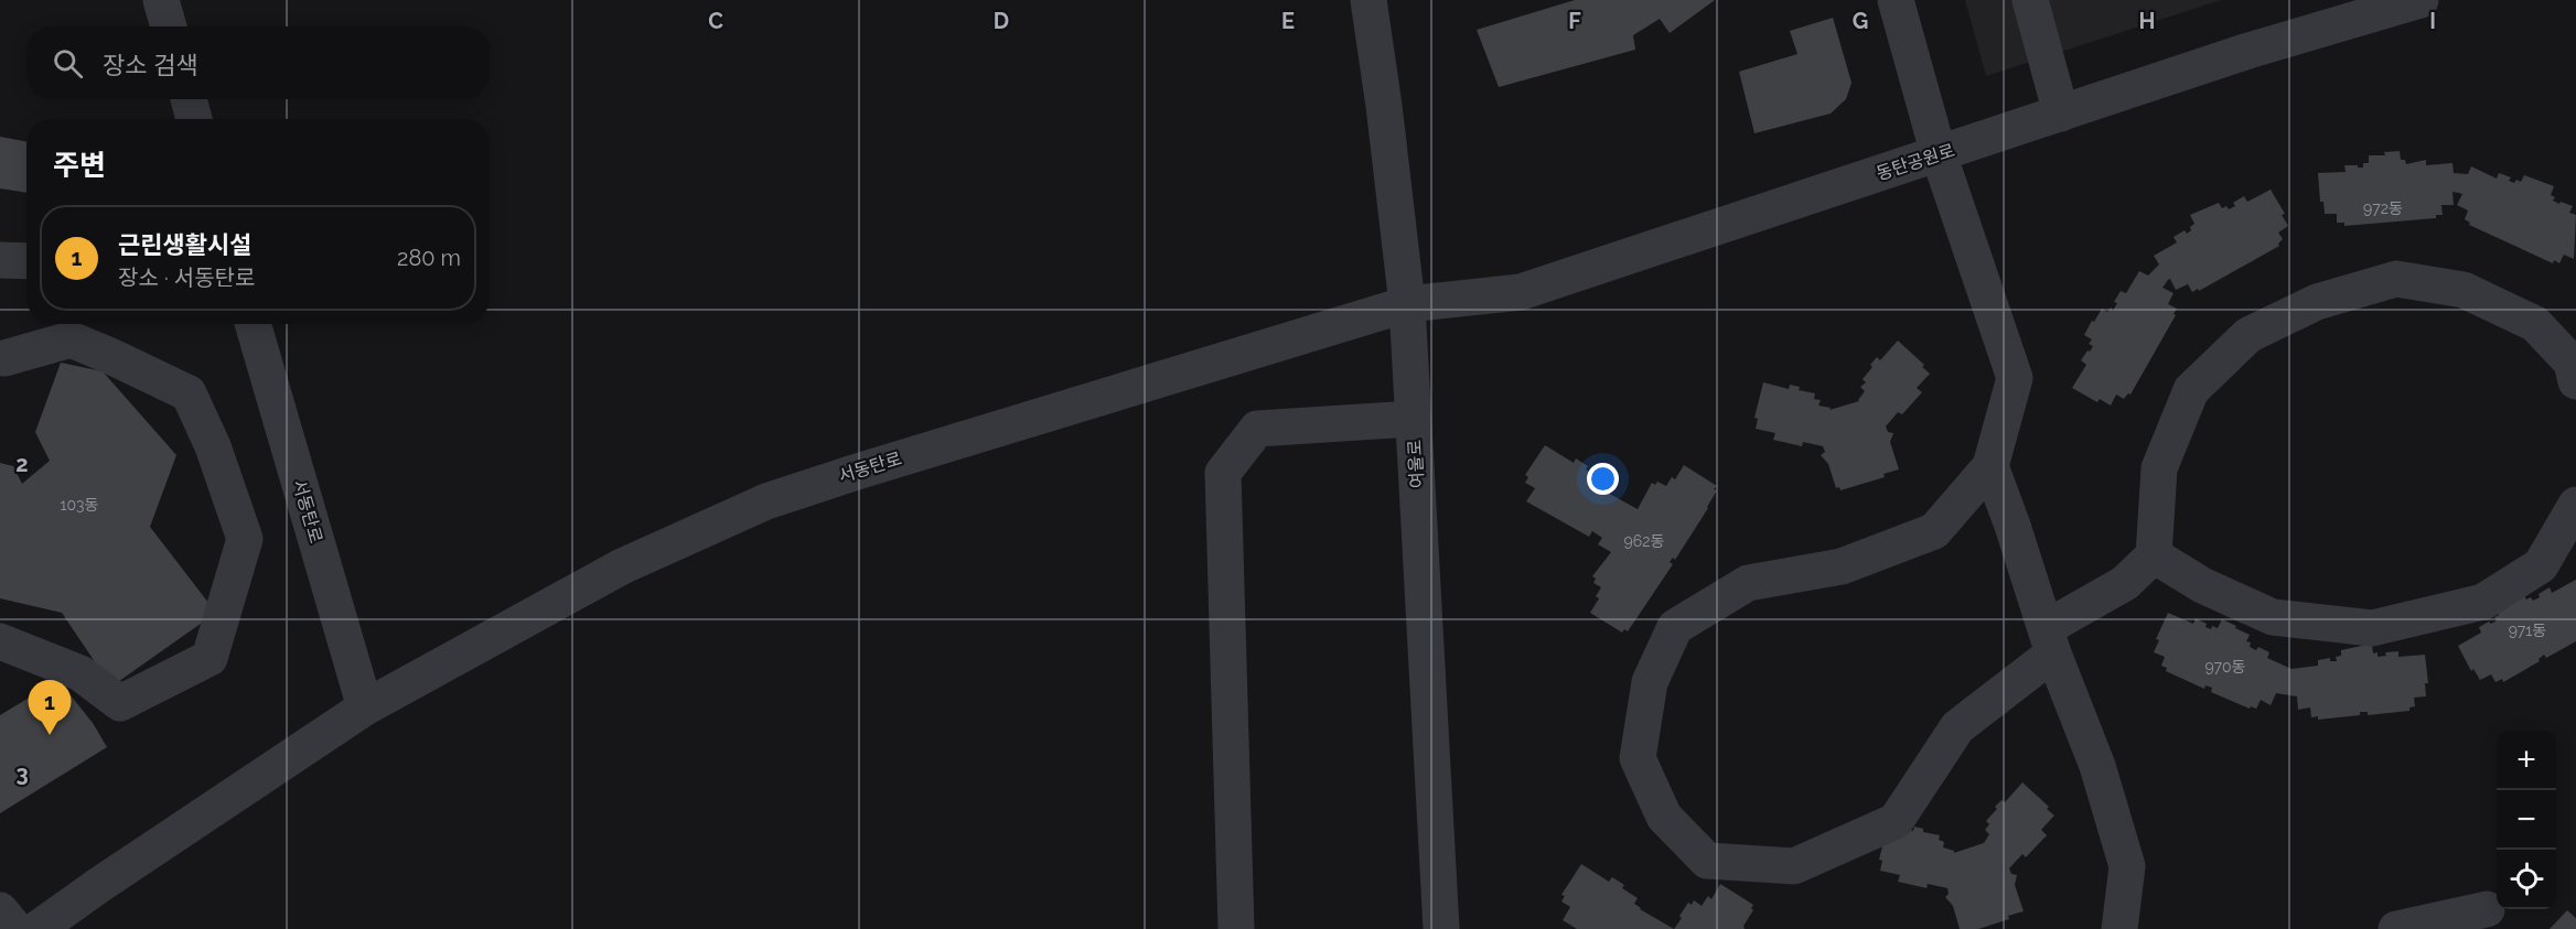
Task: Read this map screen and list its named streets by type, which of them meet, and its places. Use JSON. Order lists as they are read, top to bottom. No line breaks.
{"streets":{"street":["동탄공원로","여울로","서동탄로"]},"crossings":[["동탄공원로","여울로"],["동탄공원로","서동탄로"],["여울로","서동탄로"]],"house_numbers":["972동","103동","962동","971동","970동"],"page":{"search":"장소 검색","heading":"주변","list":[{"mark":"1","name":"근린생활시설","note":"장소 · 서동탄로","value":"280 m"}],"pins":"1","map_buttons":["+","−"]},"grid":{"columns":["C","D","E","F","G","H","I"],"rows":["2","3"]}}
